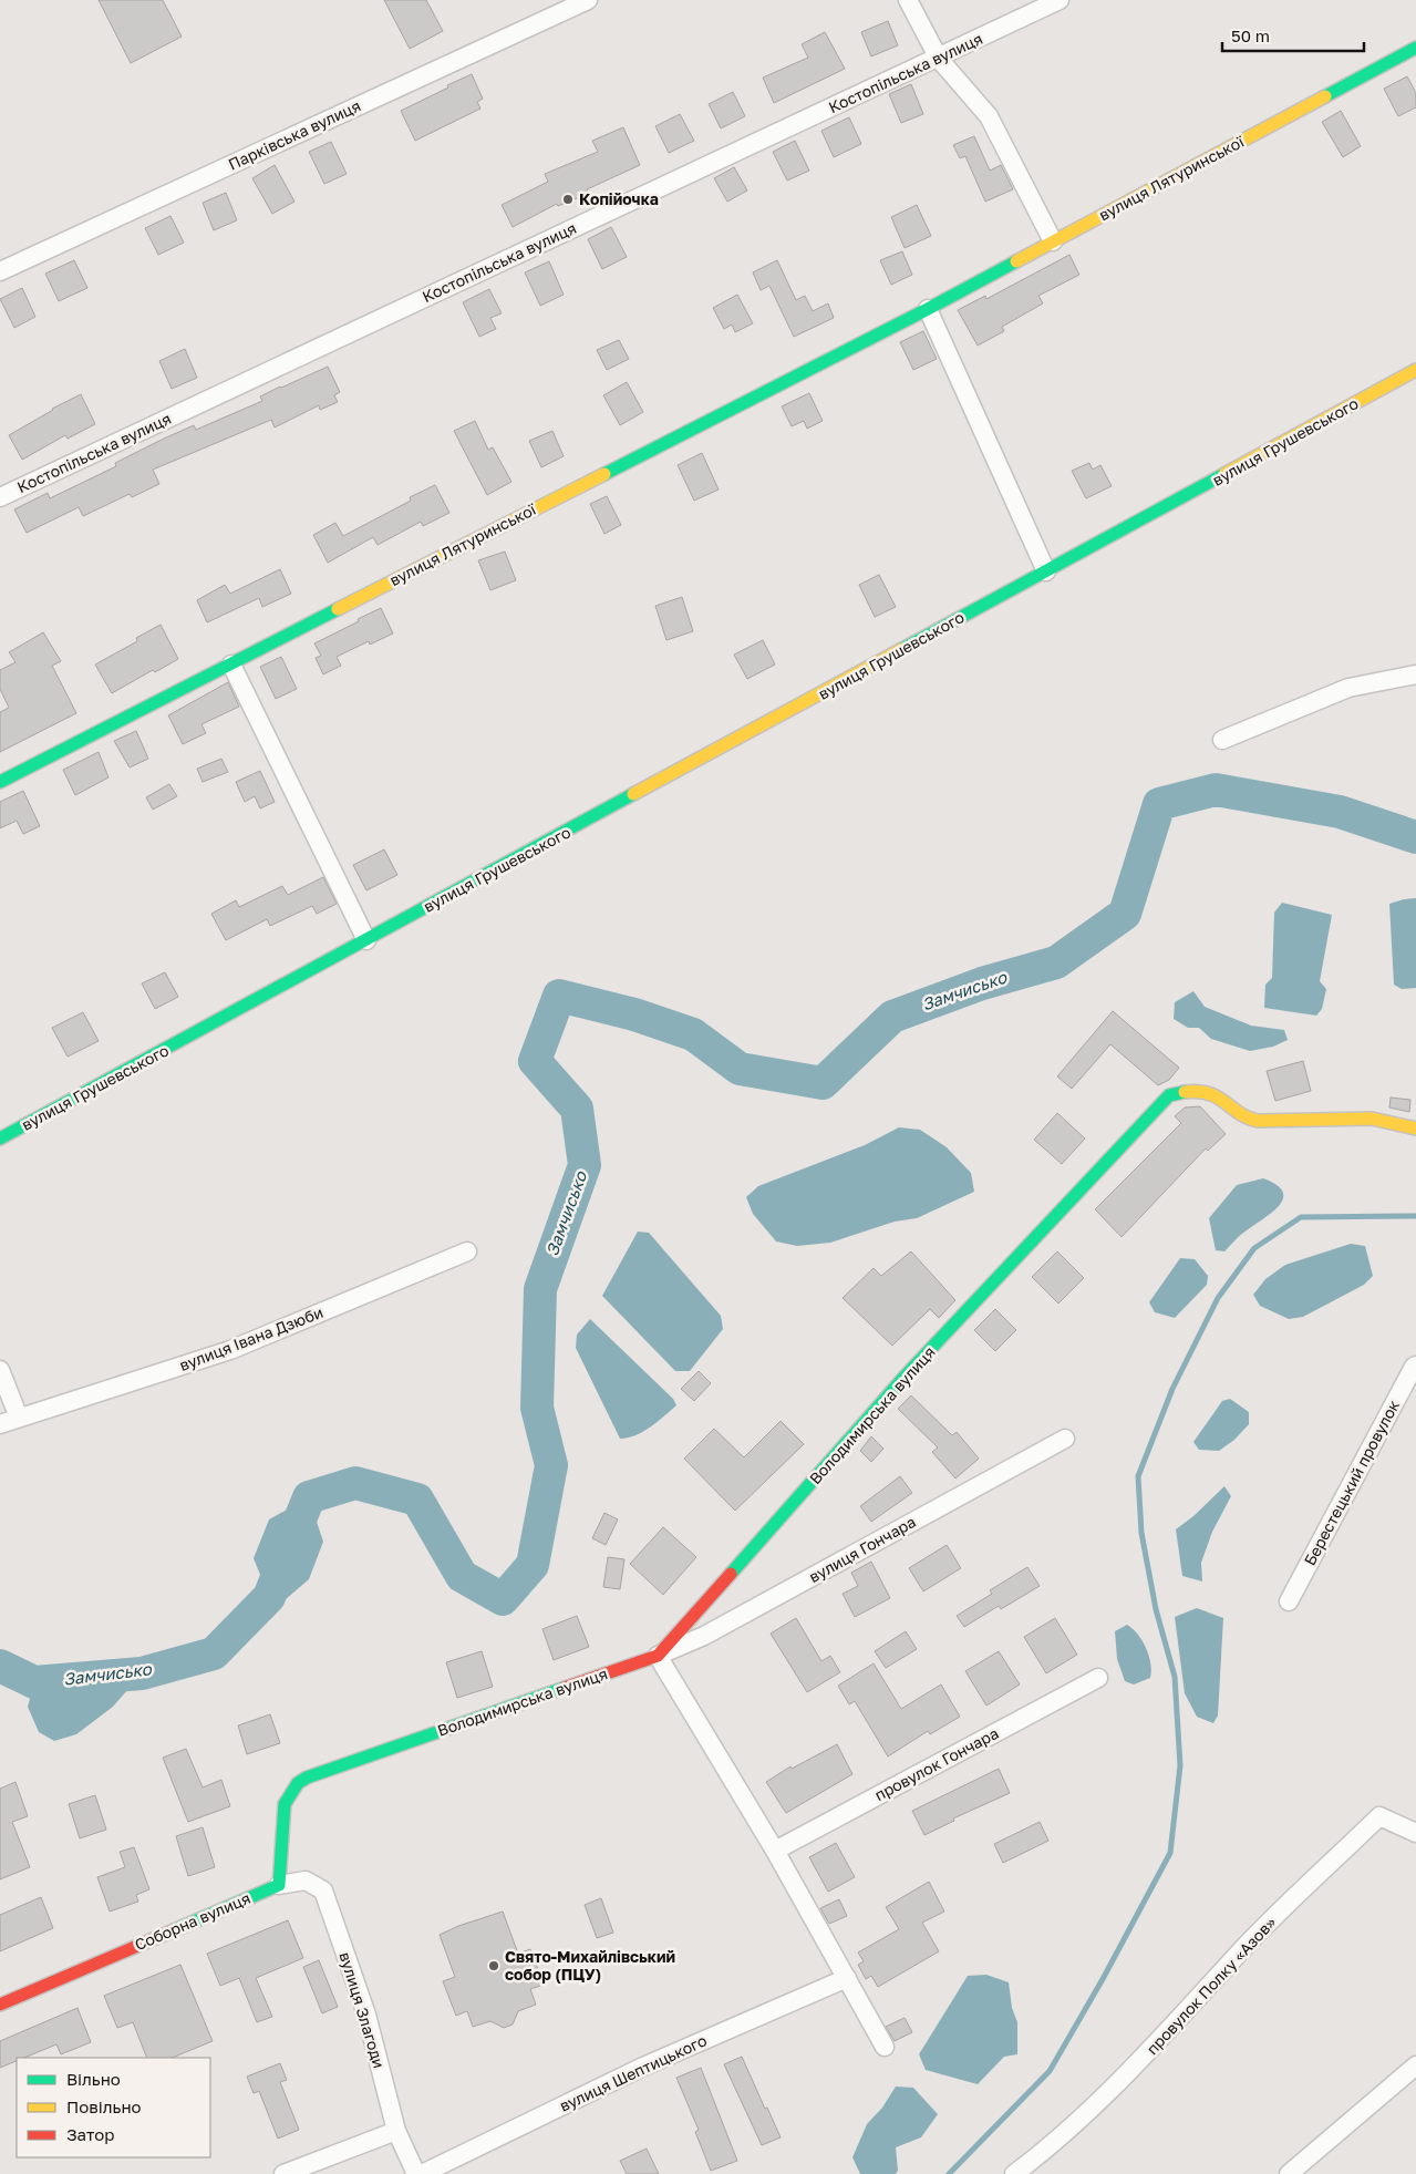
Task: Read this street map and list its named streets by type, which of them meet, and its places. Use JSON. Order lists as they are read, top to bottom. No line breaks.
{"streets":{"street":["Костопільська вулиця","Парківська вулиця","вулиця Лятуринської","вулиця Грушевського","вулиця Івана Дзюби","Володимирська вулиця","Берестецький провулок","вулиця Гончара","провулок Гончара","Соборна вулиця","провулок Полку «Азов»","вулиця Злагоди","вулиця Шептицького"]},"crossings":[["Володимирська вулиця","вулиця Гончара"],["Володимирська вулиця","Соборна вулиця"],["Володимирська вулиця","вулиця Злагоди"],["Соборна вулиця","вулиця Злагоди"]],"water":["Замчисько"],"places":["Копійочка","Свято-Михайлівський собор (ПЦУ)"],"legend":["Вільно","Повільно","Затор"],"scale_bar":"50 m"}
